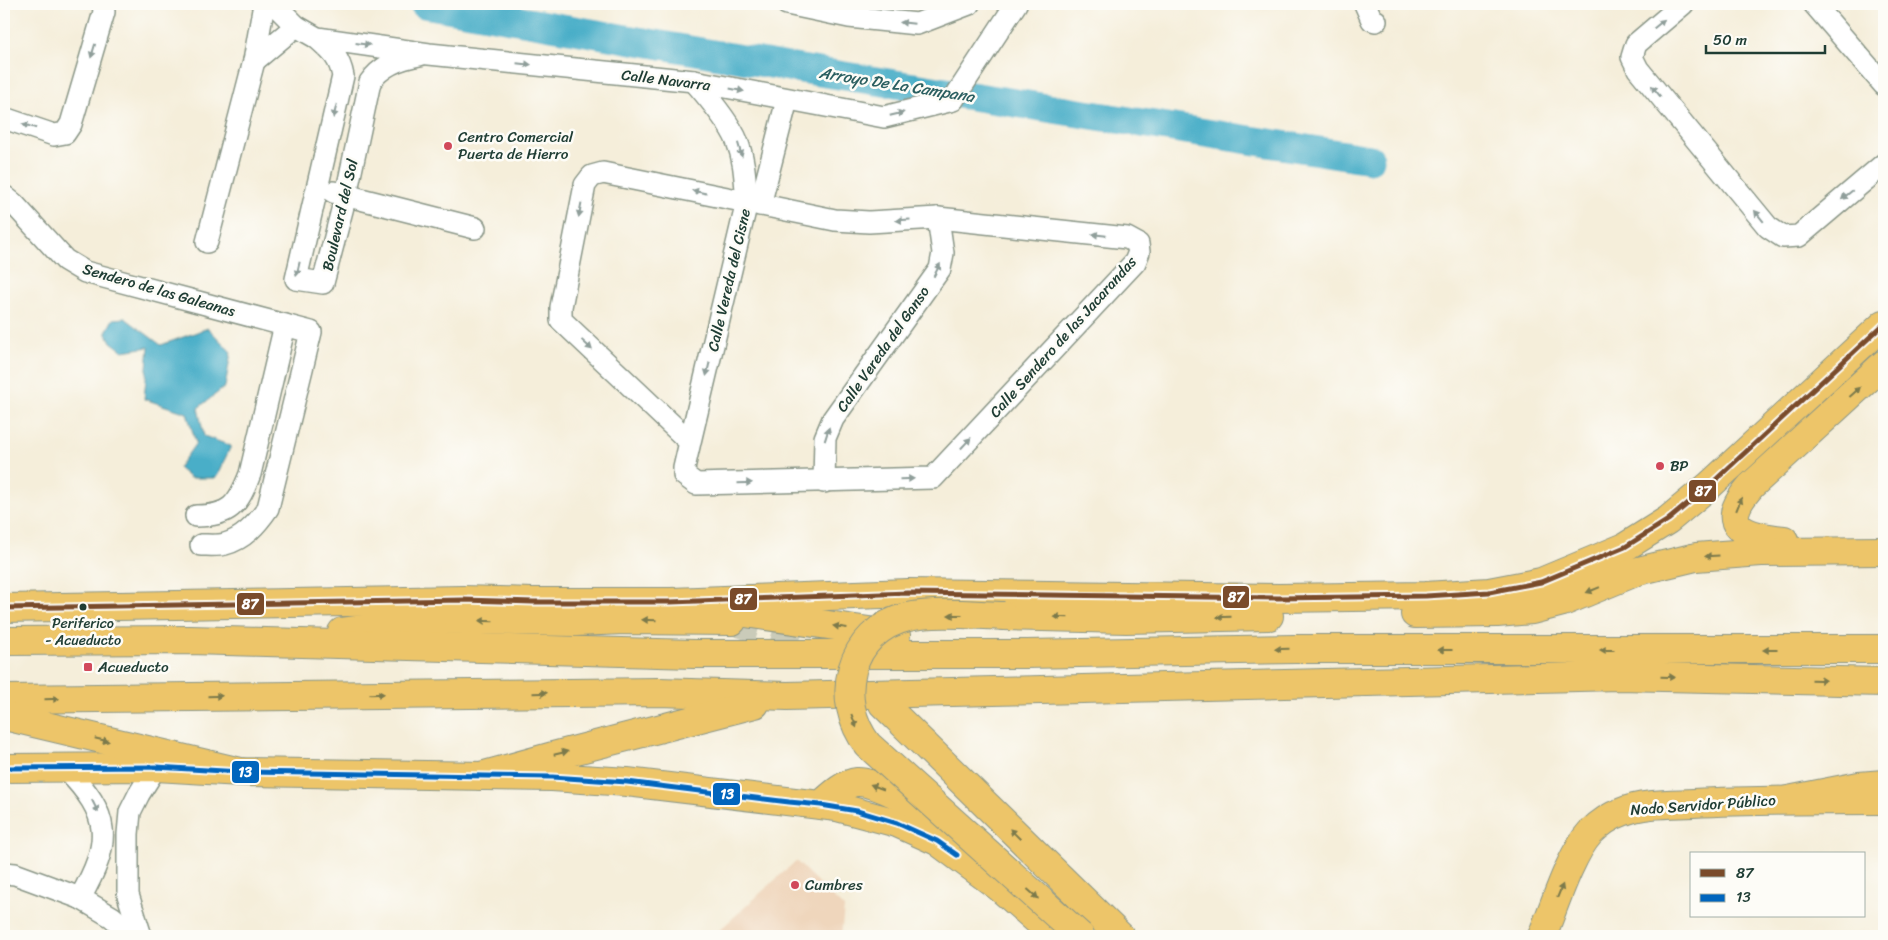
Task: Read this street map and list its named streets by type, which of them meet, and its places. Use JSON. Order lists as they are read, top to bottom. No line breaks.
{"streets":{"main road":["Nodo Servidor Público"],"street":["Calle Navarra","Boulevard del Sol","Calle Vereda del Cisne","Sendero de las Galeanas","Calle Sendero de las Jacarandas","Calle Vereda del Ganso"]},"crossings":[["Calle Navarra","Boulevard del Sol"],["Calle Navarra","Calle Vereda del Cisne"],["Calle Vereda del Cisne","Calle Sendero de las Jacarandas"],["Calle Sendero de las Jacarandas","Calle Vereda del Ganso"]],"one_way":["Calle Vereda del Cisne","Calle Vereda del Ganso","Nodo Servidor Público"],"water":["Arroyo De La Campana"],"places":{"other":["Centro Comercial Puerta de Hierro","BP","Periferico - Acueducto","Cumbres"],"transit":["Acueducto"]},"lines":["transit line 87","transit line 13"],"legend":["87","13"],"scale_bar":"50 m"}
